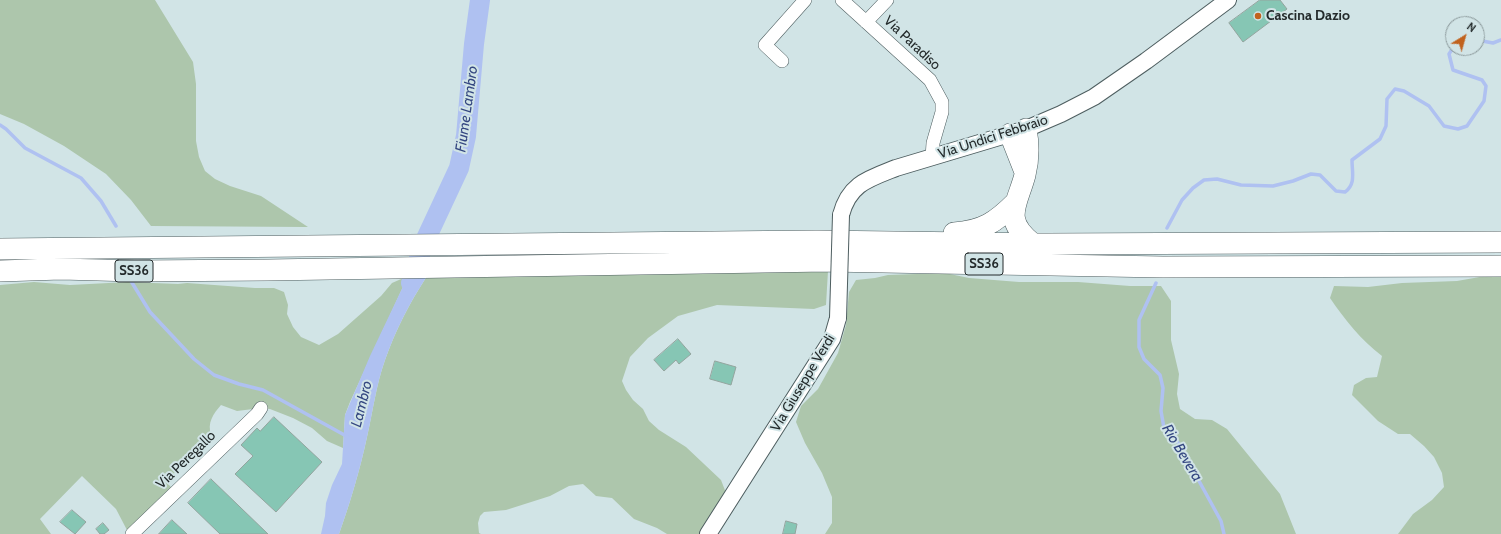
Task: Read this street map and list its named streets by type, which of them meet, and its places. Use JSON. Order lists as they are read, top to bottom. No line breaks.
{"streets":{"highway":["SS36"],"street":["Via Paradiso","Via Undici Febbraio","Via Giuseppe Verdi","Via Peregallo"]},"crossings":[["Via Paradiso","Via Undici Febbraio"],["Via Undici Febbraio","Via Giuseppe Verdi"]],"water":["Fiume Lambro","Lambro","Rio Bevera"],"places":["Cascina Dazio"],"north":"top right"}
